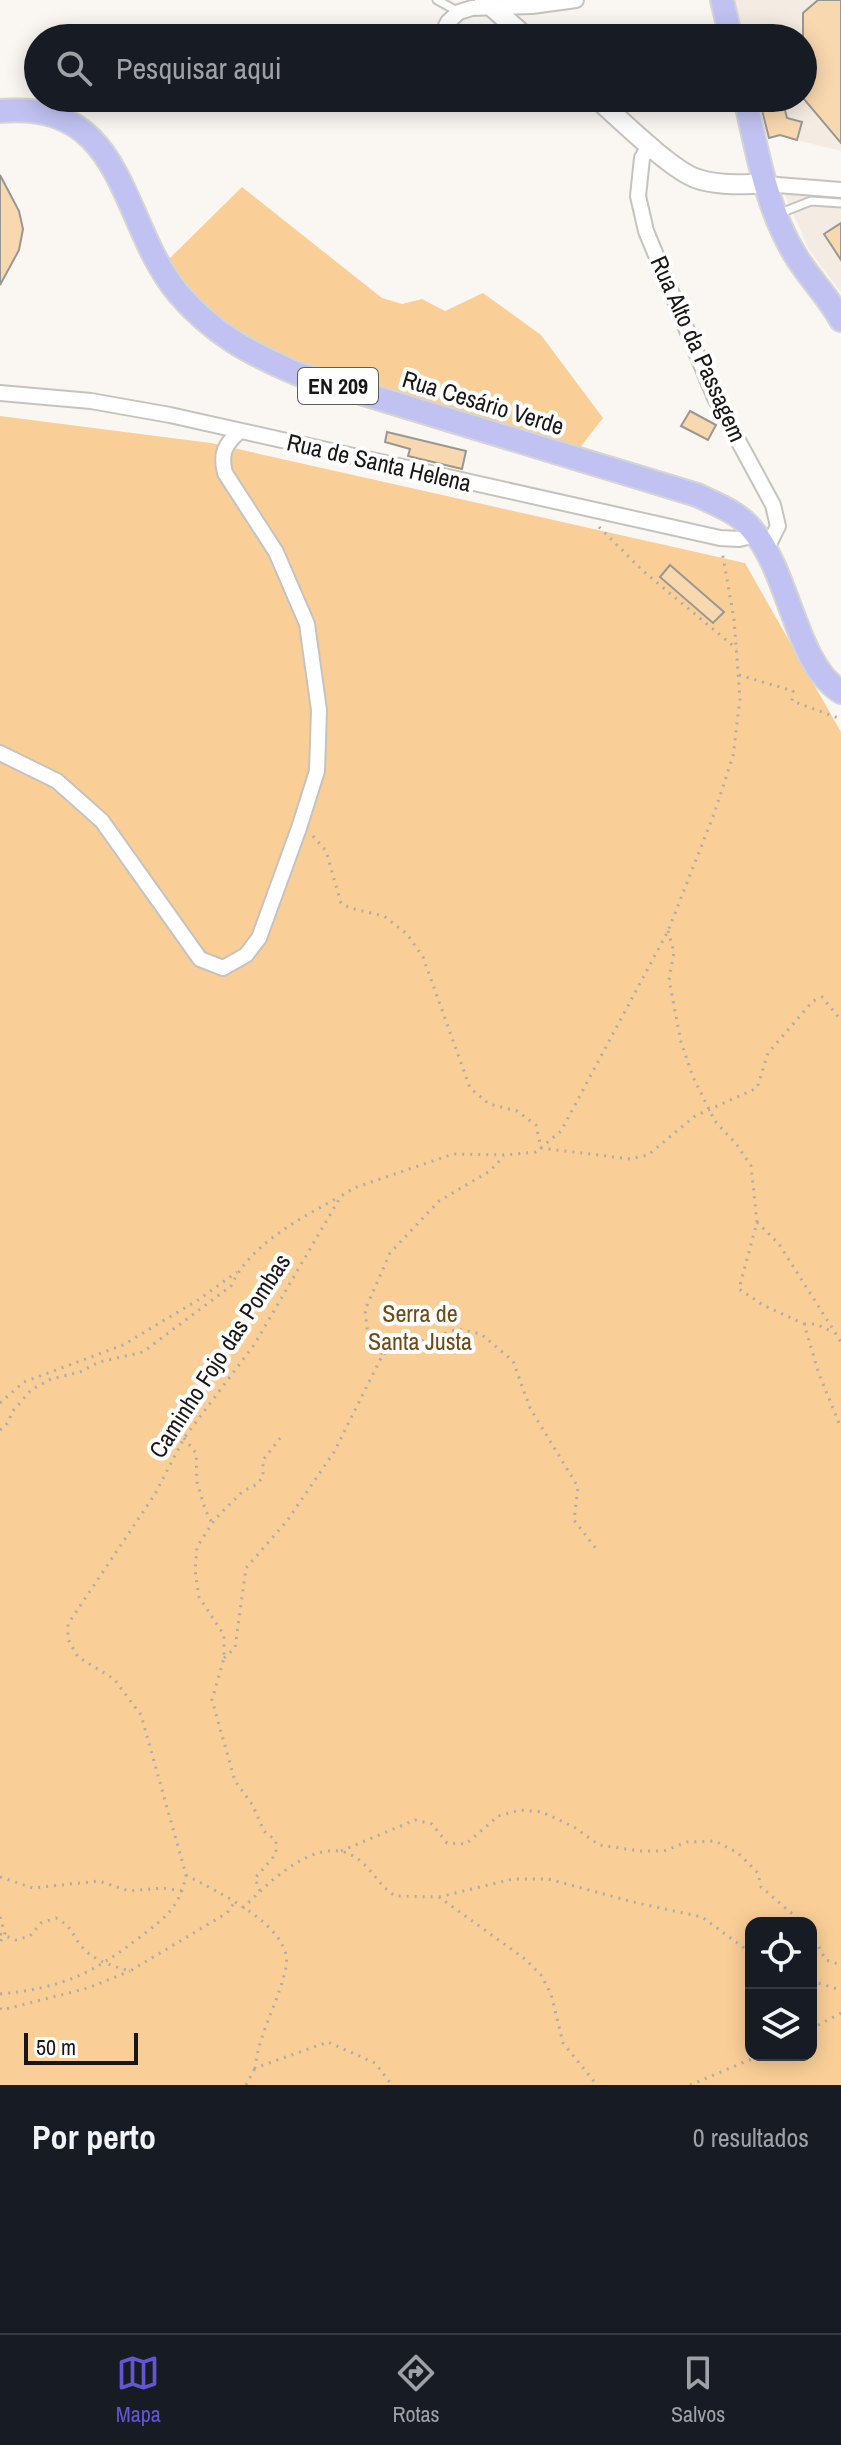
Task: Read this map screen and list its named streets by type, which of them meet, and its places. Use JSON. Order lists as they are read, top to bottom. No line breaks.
{"streets":{"main road":["EN 209","Rua Cesário Verde"],"street":["Rua Alto da Passagem","Rua de Santa Helena"],"path":["Caminho Fojo das Pombas"]},"crossings":[["Rua Alto da Passagem","EN 209"],["Rua Alto da Passagem","Rua Cesário Verde"],["Rua Alto da Passagem","Rua de Santa Helena"],["EN 209","Rua Cesário Verde"],["EN 209","Rua de Santa Helena"],["Rua Cesário Verde","Rua de Santa Helena"]],"parks":["Serra de Santa Justa"],"scale_bar":"50 m","page":{"search":"Pesquisar aqui","scale":"50 m","heading":["Por perto","0 resultados"],"nav":["Mapa","Rotas","Salvos"]}}
